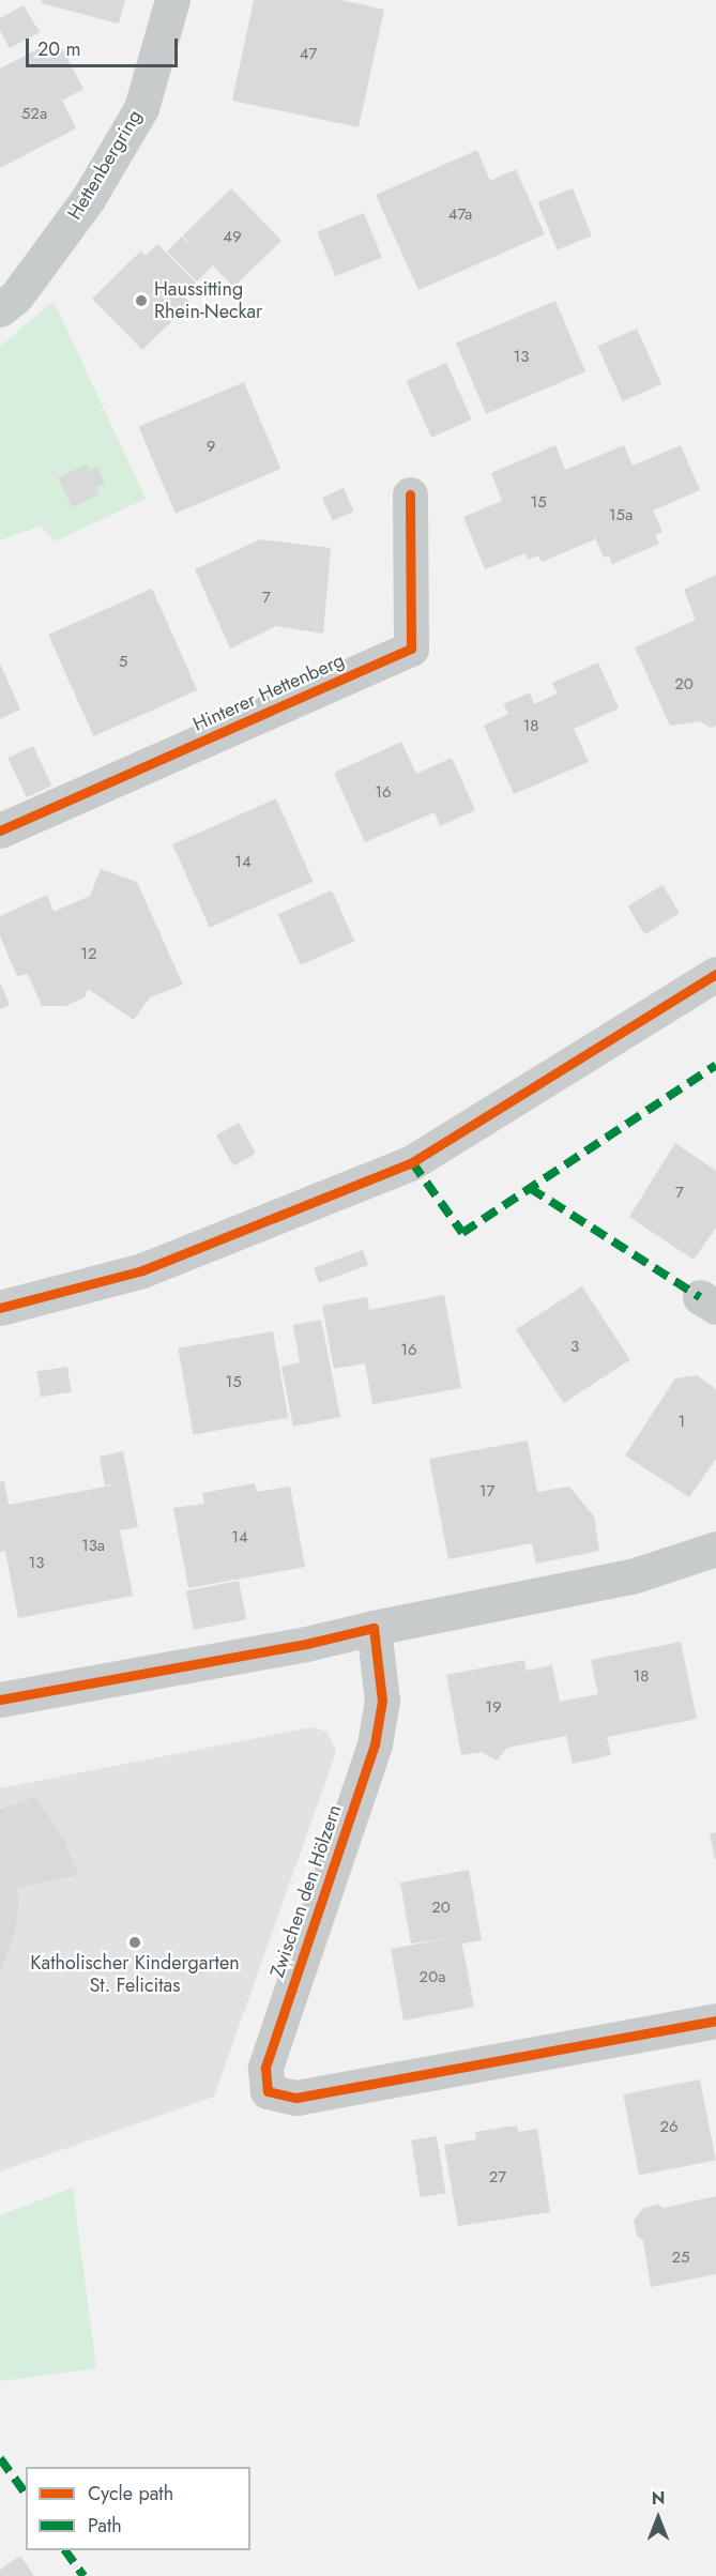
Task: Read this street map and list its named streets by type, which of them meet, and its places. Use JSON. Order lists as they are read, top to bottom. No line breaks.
{"streets":{"street":["Hettenbergring","Hinterer Hettenberg","Zwischen den Hölzern"]},"places":["Haussitting Rhein-Neckar","Katholischer Kindergarten St. Felicitas"],"house_numbers":["47","52a","47a","49","13","9","15","15a","7","5","20","18","16","14","12","7","3","16","15","1","17","14","13a","13","18","19","20","20a","26","27","25"],"legend":["Cycle path","Path"],"scale_bar":"20 m","north":"top"}
